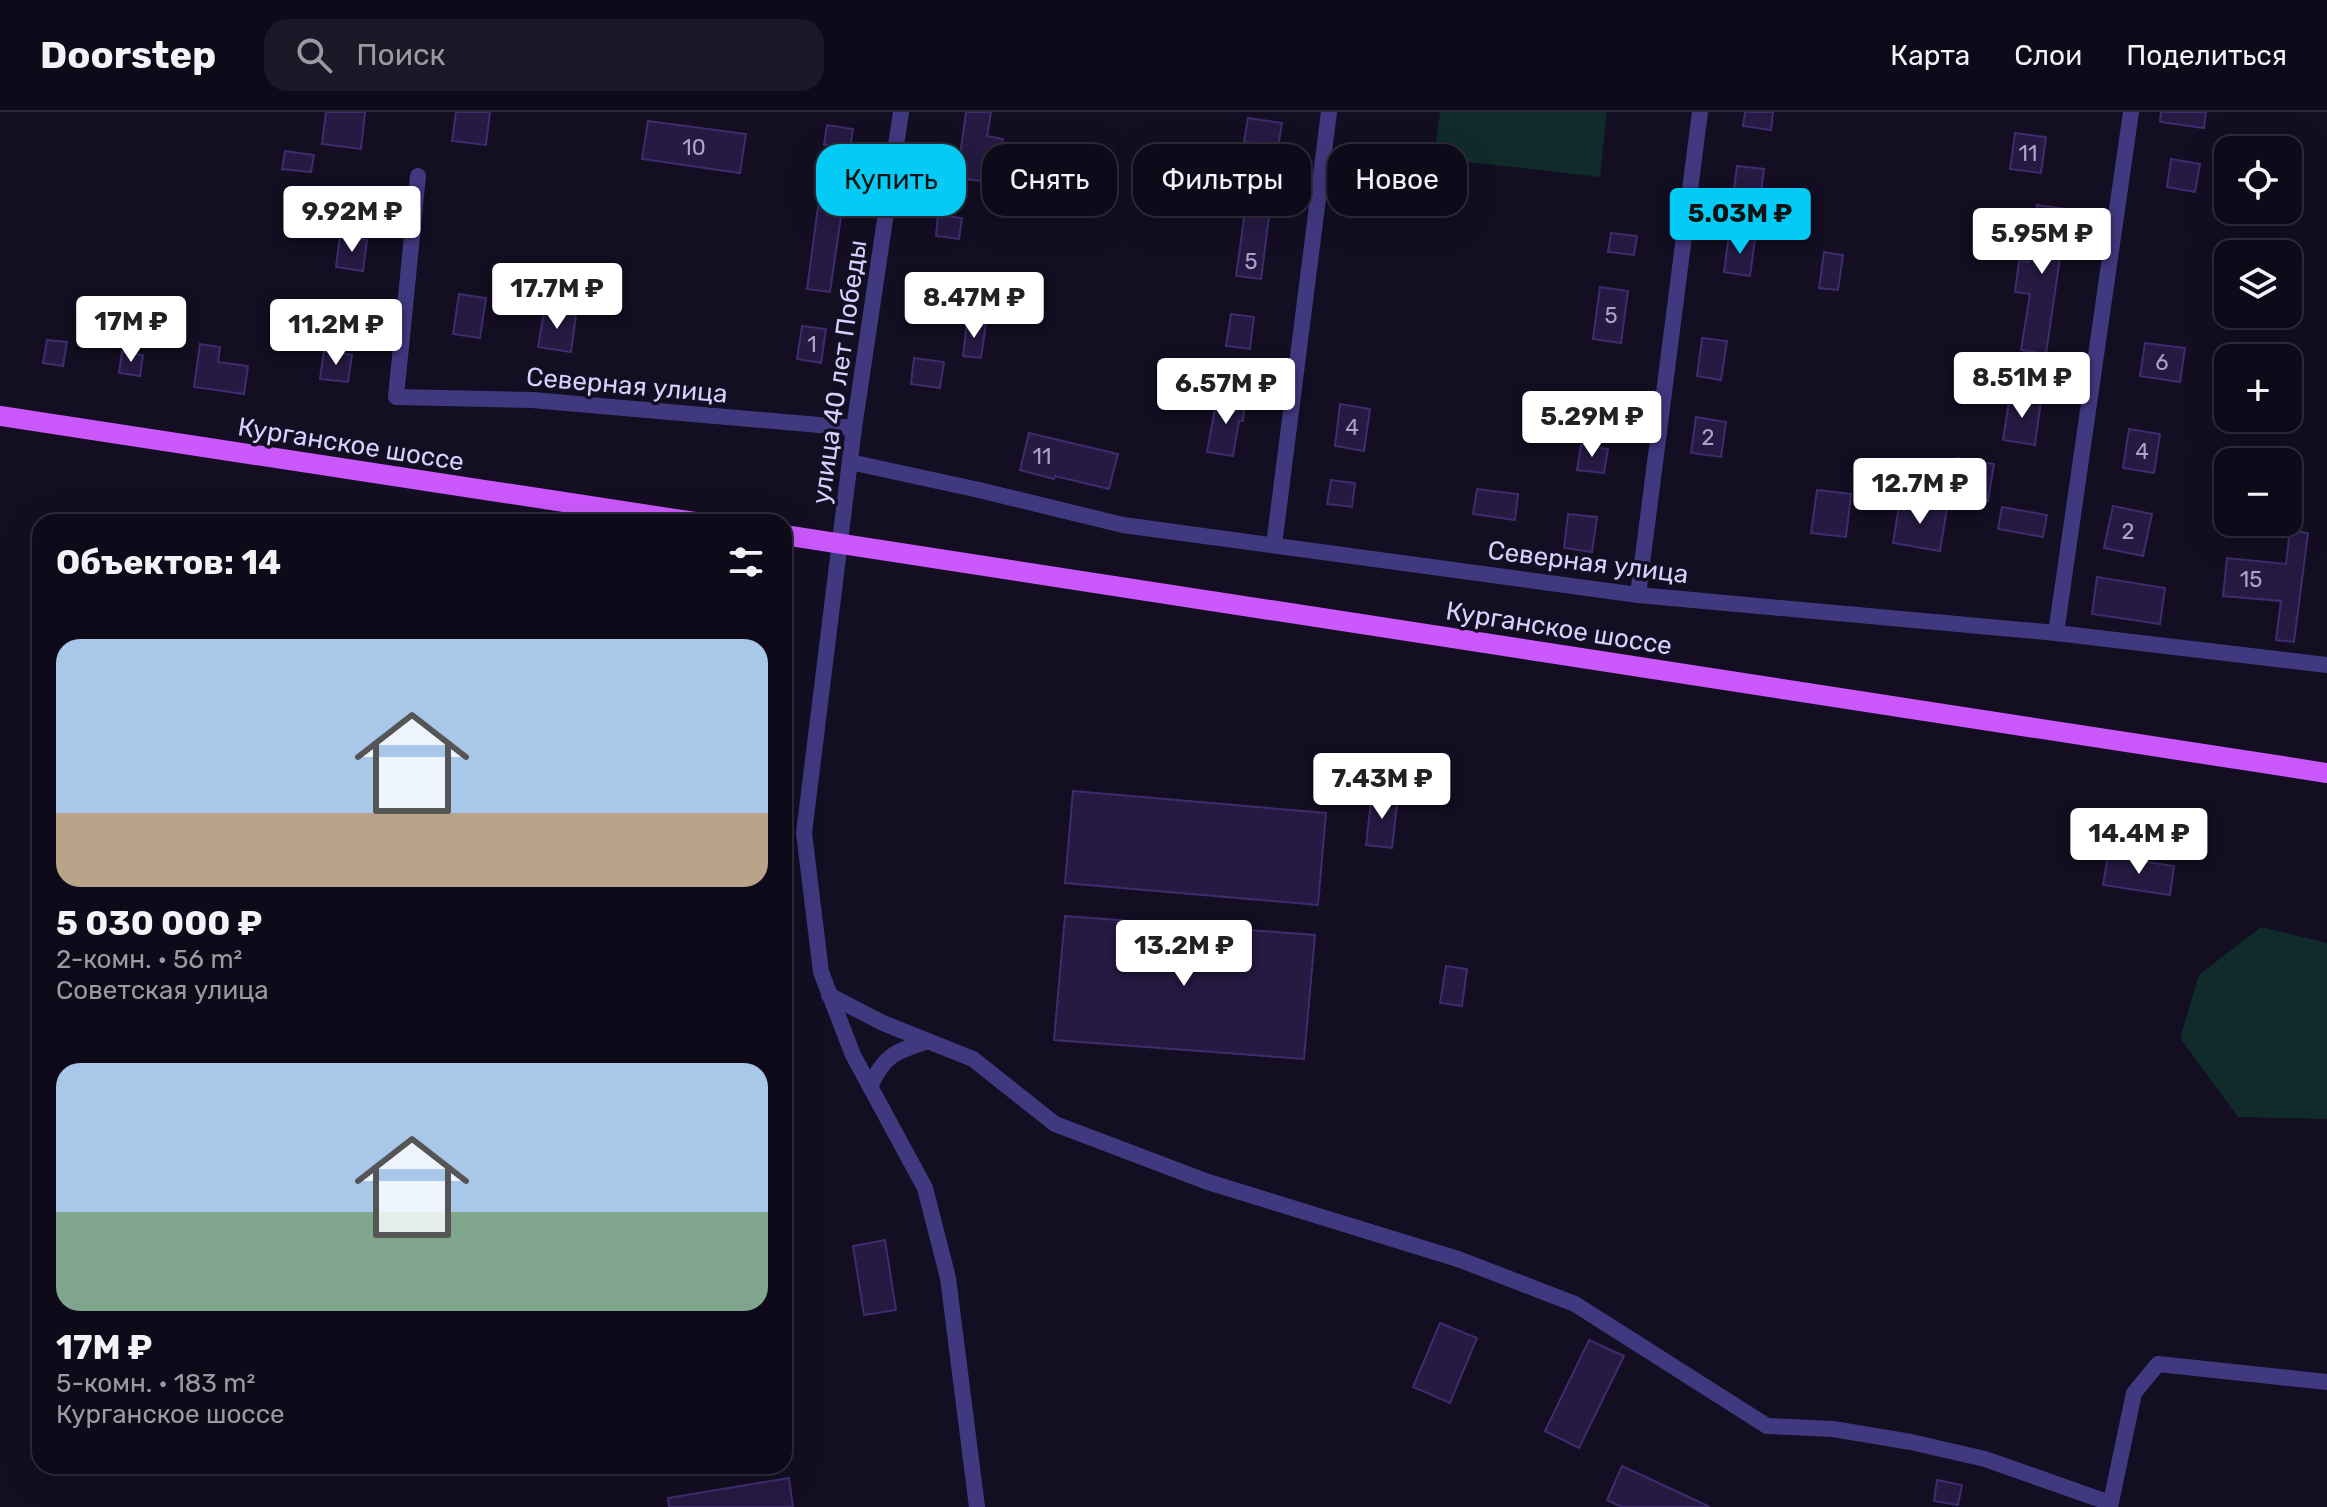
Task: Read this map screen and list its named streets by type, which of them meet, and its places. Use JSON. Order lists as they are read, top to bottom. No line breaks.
{"streets":{"main road":["Курганское шоссе"],"street":["улица 40 лет Победы","Северная улица"]},"crossings":[["улица 40 лет Победы","Северная улица"],["улица 40 лет Победы","Курганское шоссе"]],"house_numbers":["10","11","5","5","1","6","4","2","4","11","2","15"],"page":{"header":"Doorstep","search":"Поиск","nav":["Карта","Слои","Поделиться"],"map_buttons":["+","−"],"chip":["Купить","Снять","Фильтры","Новое"],"price":["9.92M ₽","5.03M ₽","5.95M ₽","17.7M ₽","8.47M ₽","17M ₽","11.2M ₽","8.51M ₽","6.57M ₽","5.29M ₽","12.7M ₽","7.43M ₽","14.4M ₽","13.2M ₽"],"heading":"Объектов: 14","list":[{"name":"5 030 000 ₽","note":"2-комн. · 56 m² · Советская улица"},{"name":"17M ₽","note":"5-комн. · 183 m² · Курганское шоссе"}]}}
